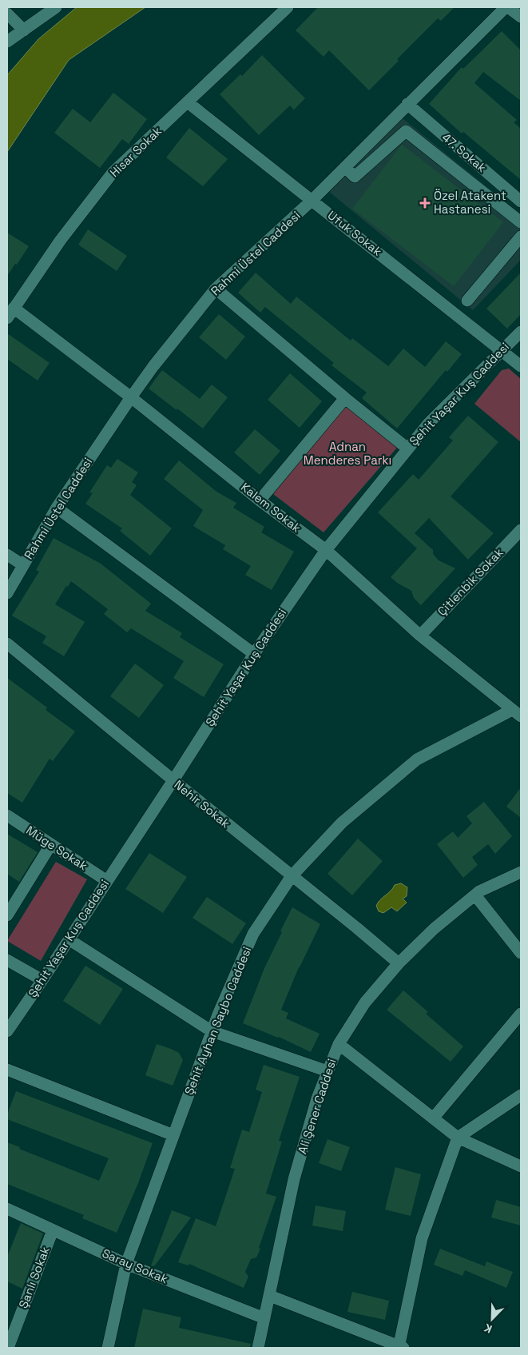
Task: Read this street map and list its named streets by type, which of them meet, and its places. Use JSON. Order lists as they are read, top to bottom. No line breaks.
{"streets":{"street":["Hisar Sokak","47. Sokak","Ufuk Sokak","Rahmi Üstel Caddesi","Şehit Yaşar Kuş Caddesi","Kalem Sokak","Çitlenbik Sokak","Nehir Sokak","Müge Sokak","Şehit Ayhan Saybo Caddesi","Ali Şener Caddesi","Saray Sokak","Şanlı Sokak"]},"crossings":[["Hisar Sokak","Ufuk Sokak"],["Hisar Sokak","Kalem Sokak"],["47. Sokak","Rahmi Üstel Caddesi"],["Ufuk Sokak","Rahmi Üstel Caddesi"],["Ufuk Sokak","Şehit Yaşar Kuş Caddesi"],["Rahmi Üstel Caddesi","Kalem Sokak"],["Şehit Yaşar Kuş Caddesi","Kalem Sokak"],["Şehit Yaşar Kuş Caddesi","Nehir Sokak"],["Şehit Yaşar Kuş Caddesi","Müge Sokak"],["Kalem Sokak","Çitlenbik Sokak"],["Kalem Sokak","Şehit Ayhan Saybo Caddesi"],["Nehir Sokak","Şehit Ayhan Saybo Caddesi"],["Nehir Sokak","Ali Şener Caddesi"],["Şehit Ayhan Saybo Caddesi","Saray Sokak"],["Ali Şener Caddesi","Saray Sokak"],["Saray Sokak","Şanlı Sokak"]],"parks":["Adnan Menderes Parkı"],"places":{"health":["Özel Atakent Hastanesi"]},"north":"bottom left"}
